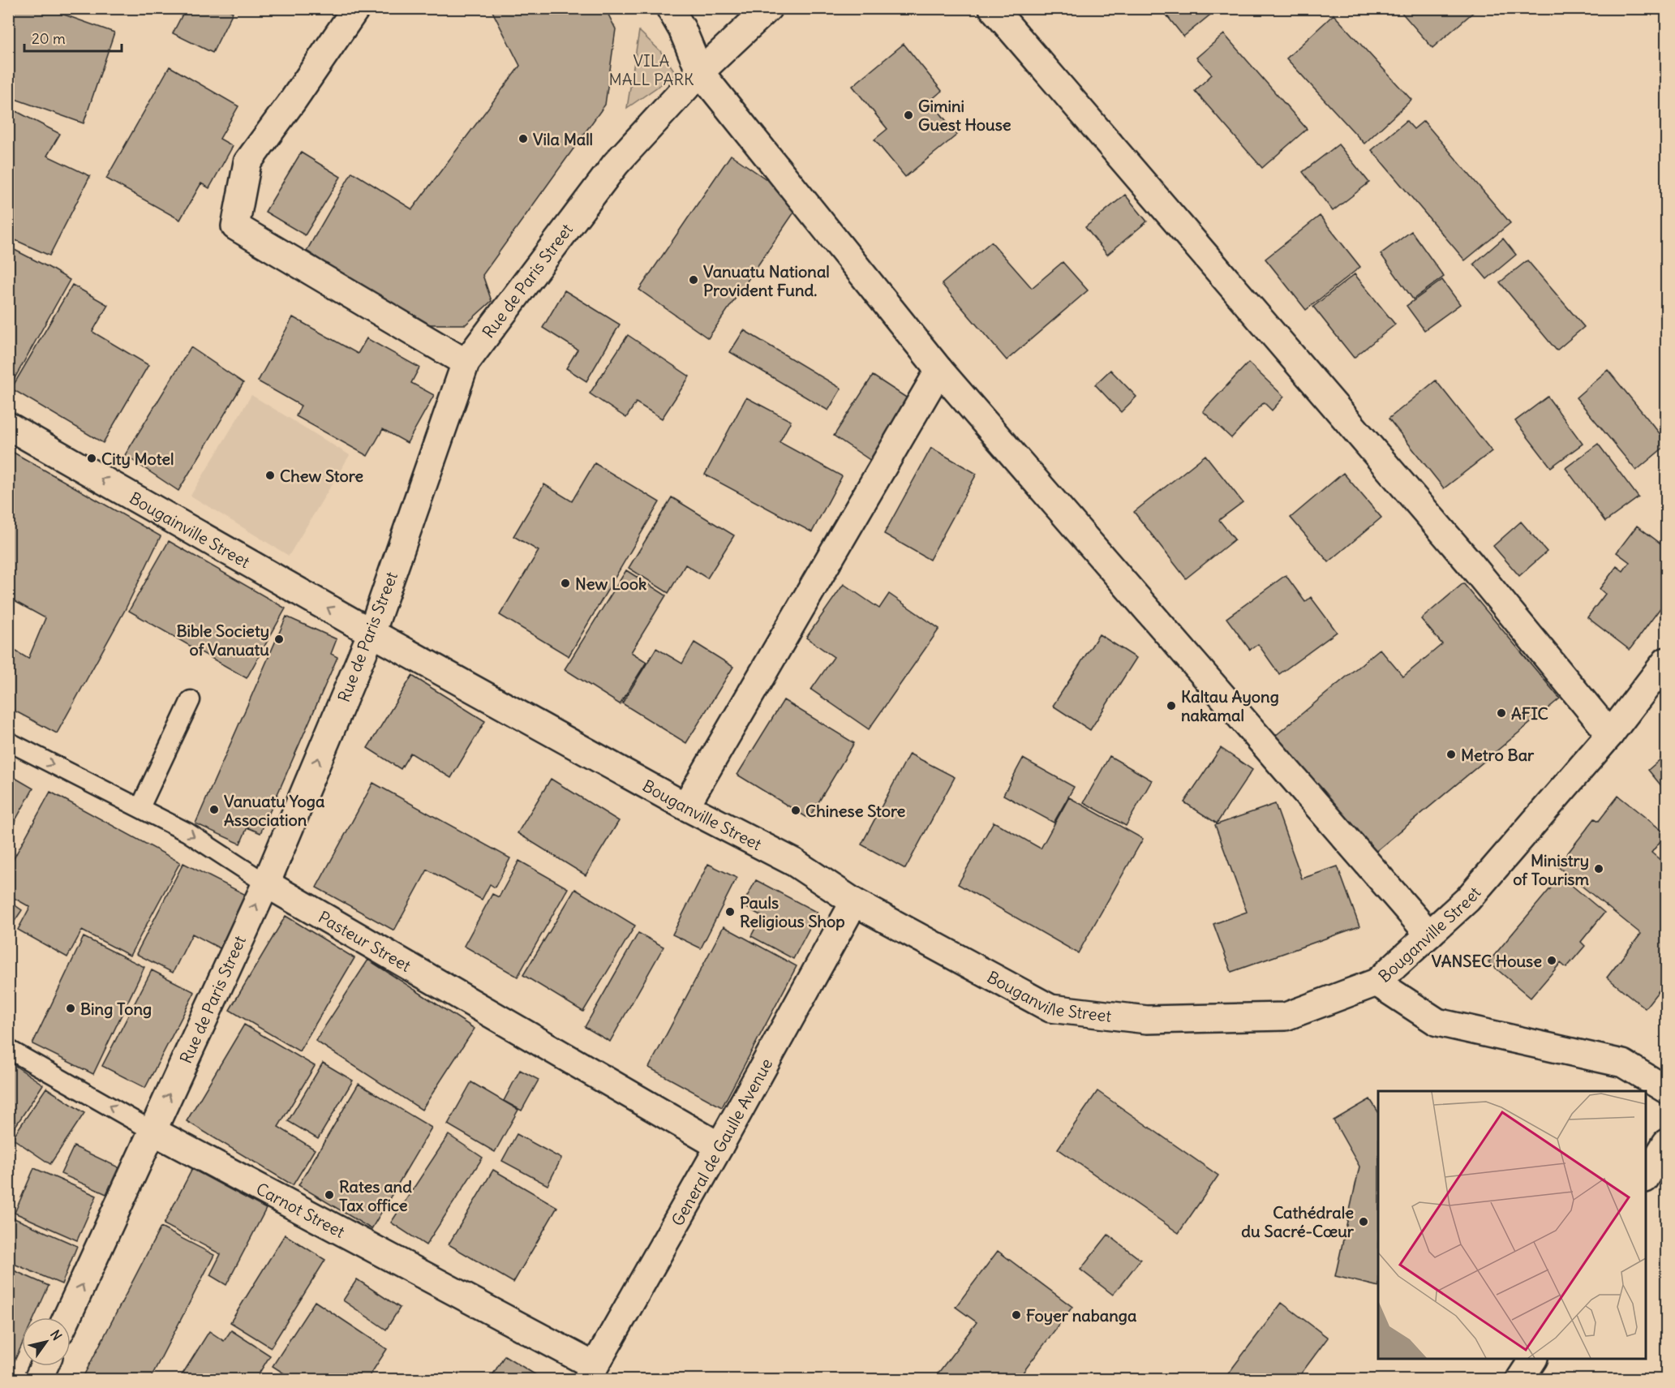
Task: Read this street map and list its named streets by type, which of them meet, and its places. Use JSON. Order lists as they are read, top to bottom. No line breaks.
{"streets":{"street":["Rue de Paris Street","Bougainville Street","Bouganville Street","Pasteur Street","General de Gaulle Avenue","Carnot Street"]},"crossings":[["Rue de Paris Street","Bougainville Street"],["Rue de Paris Street","Bouganville Street"],["Rue de Paris Street","Pasteur Street"],["Rue de Paris Street","Carnot Street"],["Bougainville Street","Bouganville Street"],["Bouganville Street","General de Gaulle Avenue"],["Pasteur Street","General de Gaulle Avenue"],["General de Gaulle Avenue","Carnot Street"]],"one_way":["Rue de Paris Street","Bougainville Street","Pasteur Street"],"parks":["VILA MALL PARK"],"places":["Gimini Guest House","Vila Mall","Vanuatu National Provident Fund.","City Motel","Chew Store","New Look","Bible Society of Vanuatu","Kaltau Ayong nakamal","AFIC","Metro Bar","Vanuatu Yoga Association","Chinese Store","Ministry of Tourism","Pauls Religious Shop","VANSEC House","Bing Tong","Rates and Tax office","Cathédrale du Sacré-Cœur","Foyer nabanga"],"scale_bar":"20 m","north":"top right"}
